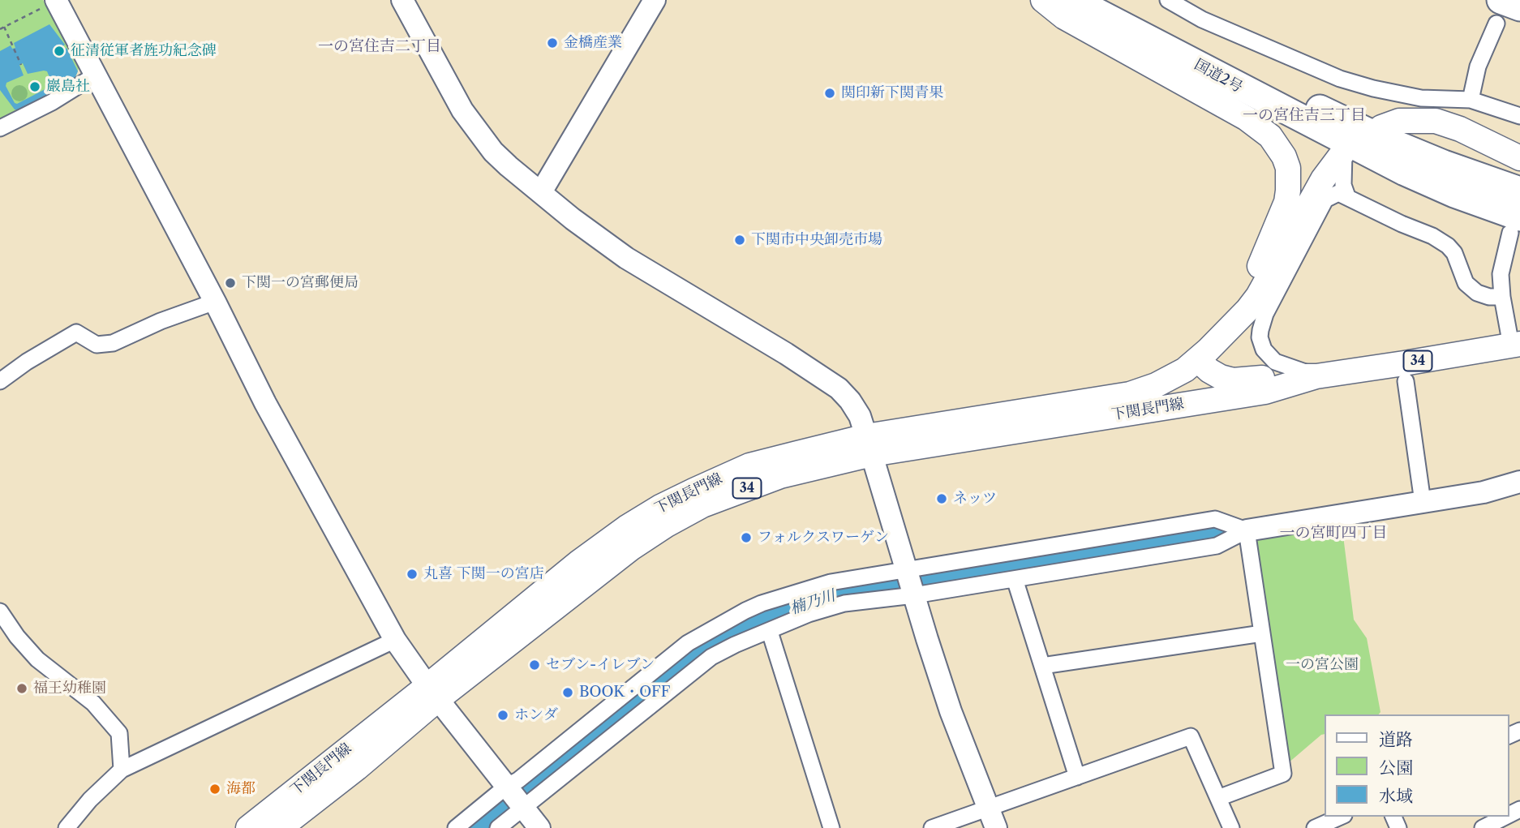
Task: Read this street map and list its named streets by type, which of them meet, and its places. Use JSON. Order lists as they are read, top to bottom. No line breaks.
{"streets":{"highway":["国道2号"],"main road":["34","下関長門線"]},"districts":["一の宮住吉二丁目","一の宮住吉三丁目","一の宮町四丁目"],"water":["楠乃川"],"parks":["一の宮公園"],"places":["金橋産業","征清従軍者旌功紀念碑","巖島社","関印新下関青果","下関市中央卸売市場","下関一の宮郵便局","ネッツ","フォルクスワーゲン","丸喜 下関一の宮店","セブン-イレブン","福王幼稚園","BOOK・OFF","ホンダ","海都"],"legend":["道路","公園","水域"]}
